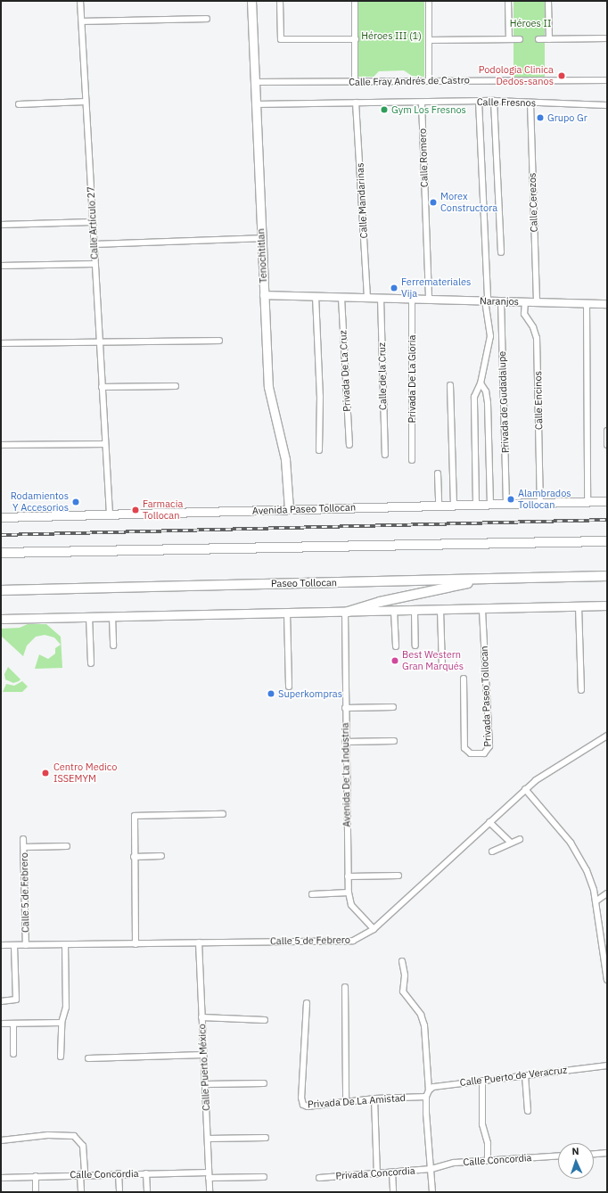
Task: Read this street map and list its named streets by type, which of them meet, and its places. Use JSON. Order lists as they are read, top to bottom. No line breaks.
{"streets":{"highway":["Paseo Tollocan"],"main road":["Tenochtitlan","Avenida Paseo Tollocan"],"street":["Calle Fray Andrés de Castro","Calle Fresnos","Calle Romero","Calle Mandarinas","Calle Cerezos","Calle Artículo 27","Naranjos","Privada De La Cruz","Calle de la Cruz","Privada De La Gloria","Calle Encinos","Privada de Gudadalupe","Privada Paseo Tollocan","Avenida De La Industria","Calle 5 de Febrero","Calle Puerto México","Calle Puerto de Veracruz","Privada De La Amistad","Calle Concordia","Privada Concordia"]},"crossings":[["Calle Fray Andrés de Castro","Tenochtitlan"],["Calle Fresnos","Calle Romero"],["Calle Fresnos","Calle Mandarinas"],["Calle Fresnos","Calle Cerezos"],["Calle Fresnos","Tenochtitlan"],["Calle Romero","Naranjos"],["Calle Mandarinas","Naranjos"],["Calle Cerezos","Naranjos"],["Calle Artículo 27","Avenida Paseo Tollocan"],["Tenochtitlan","Naranjos"],["Tenochtitlan","Avenida Paseo Tollocan"],["Naranjos","Privada De La Cruz"],["Naranjos","Calle de la Cruz"],["Naranjos","Privada De La Gloria"],["Naranjos","Calle Encinos"],["Naranjos","Privada de Gudadalupe"],["Calle Encinos","Avenida Paseo Tollocan"],["Privada de Gudadalupe","Avenida Paseo Tollocan"],["Avenida De La Industria","Calle 5 de Febrero"],["Calle 5 de Febrero","Calle Puerto México"],["Calle Puerto México","Calle Concordia"],["Privada De La Amistad","Privada Concordia"],["Calle Concordia","Privada Concordia"]],"parks":["Héroes II","Héroes III (1)"],"places":["Podologia Clinica Dedos-sanos","Gym Los Fresnos","Grupo Gr","Morex Constructora","Ferremateriales Vija","Alambrados Tollocan","Rodamientos Y Accesorios","Farmacia Tollocan","Best Western Gran Marqués","Superkompras","Centro Medico ISSEMYM"],"north":"top"}
